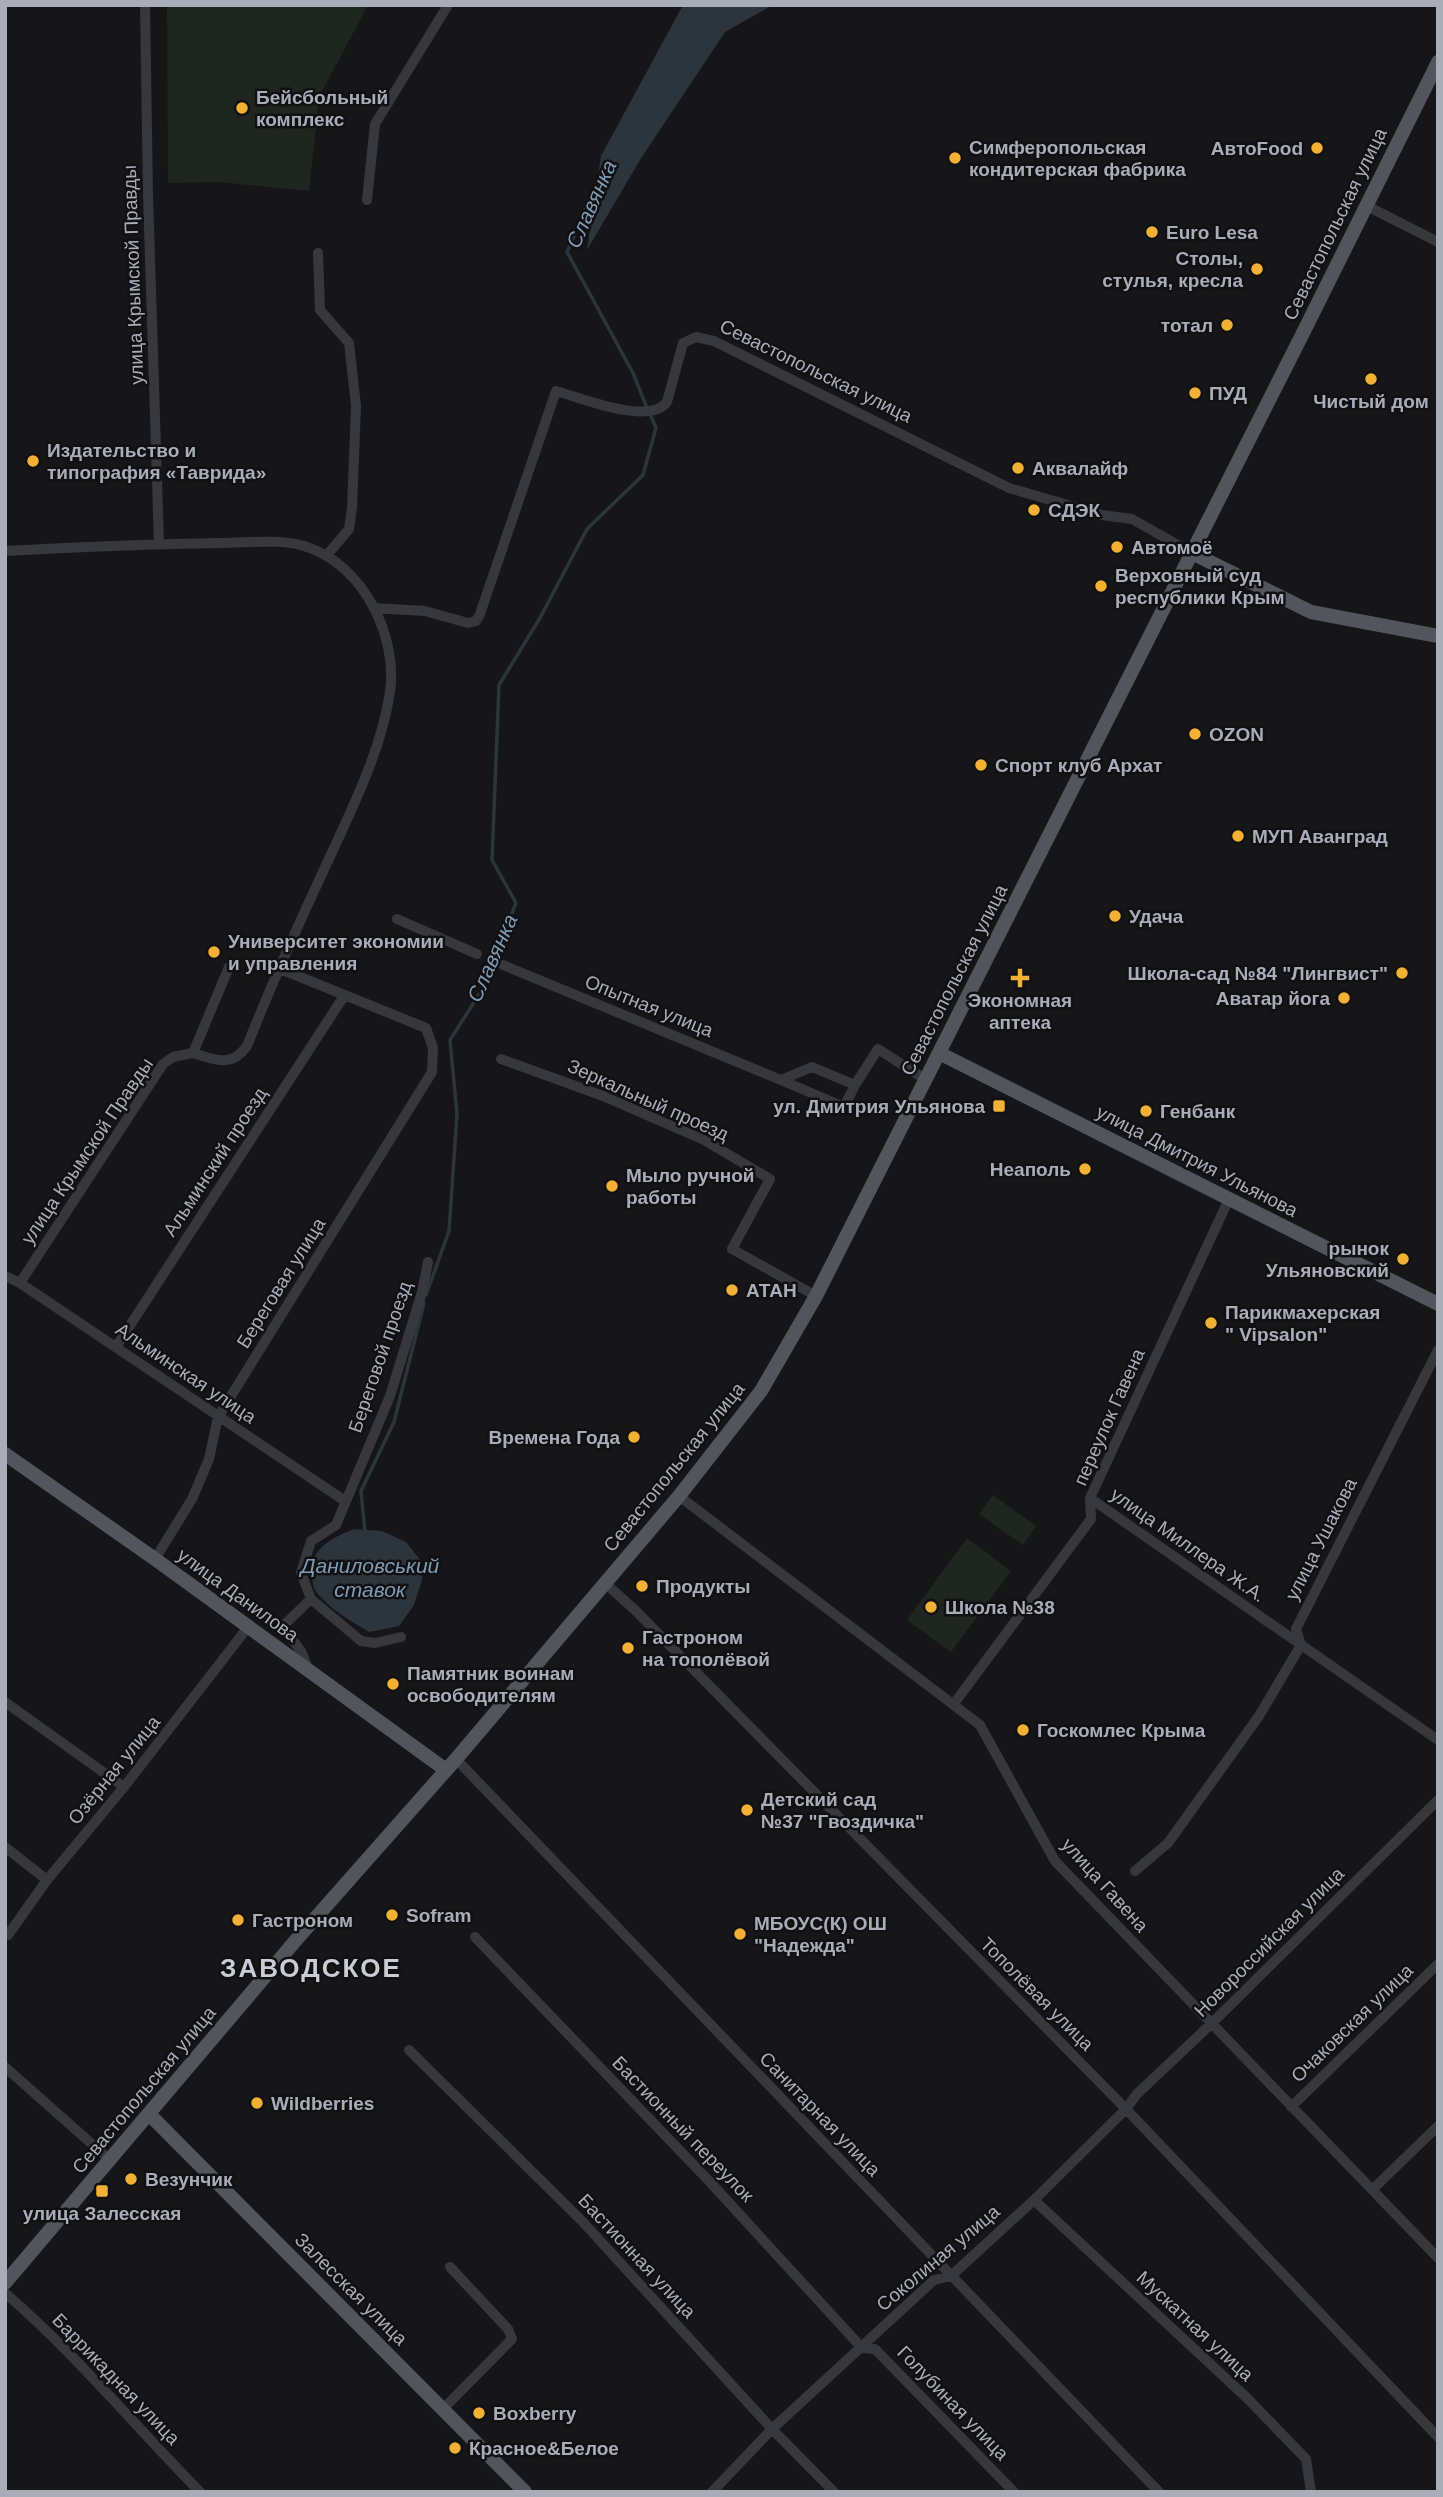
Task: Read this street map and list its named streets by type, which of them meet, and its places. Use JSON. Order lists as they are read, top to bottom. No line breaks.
{"streets":{"main road":["Севастопольская улица","улица Дмитрия Ульянова","улица Данилова","Залесская улица"],"street":["улица Крымской Правды","Опытная улица","Зеркальный проезд","Альминский проезд","Береговая улица","Береговой проезд","Альминская улица","переулок Гавена","улица Ушакова","улица Миллера Ж.А.","Озёрная улица","улица Гавена","Новороссийская улица","Тополёвая улица","Очаковская улица","Санитарная улица","Бастионный переулок","Бастионная улица","Соколиная улица","Мускатная улица","Баррикадная улица","Голубиная улица"]},"crossings":[["Севастопольская улица","Опытная улица"],["Севастопольская улица","Зеркальный проезд"],["Севастопольская улица","улица Дмитрия Ульянова"],["Севастопольская улица","улица Данилова"],["Севастопольская улица","улица Гавена"],["Севастопольская улица","Тополёвая улица"],["Севастопольская улица","Санитарная улица"],["Севастопольская улица","Залесская улица"],["улица Крымской Правды","Альминская улица"],["улица Дмитрия Ульянова","переулок Гавена"],["Альминский проезд","Береговая улица"],["Альминский проезд","Альминская улица"],["Береговая улица","Альминская улица"],["Береговая улица","улица Данилова"],["Береговой проезд","Альминская улица"],["переулок Гавена","улица Миллера Ж.А."],["переулок Гавена","улица Гавена"],["улица Ушакова","улица Миллера Ж.А."],["улица Данилова","Озёрная улица"],["улица Гавена","Новороссийская улица"],["улица Гавена","Очаковская улица"],["Новороссийская улица","Тополёвая улица"],["Новороссийская улица","Соколиная улица"],["Тополёвая улица","Соколиная улица"],["Санитарная улица","Соколиная улица"],["Бастионный переулок","Соколиная улица"],["Бастионный переулок","Голубиная улица"],["Бастионная улица","Соколиная улица"],["Соколиная улица","Мускатная улица"],["Соколиная улица","Голубиная улица"]],"districts":["ЗАВОДСКОЕ"],"water":["Славянка","Даниловський ставок"],"places":{"other":["Бейсбольный комплекс","АвтоFood","Симферопольская кондитерская фабрика","Euro Lesa","Столы, стулья, кресла","тотал","Чистый дом","ПУД","Издательство и типография «Таврида»","Аквалайф","СДЭК","Автомоё","Верховный суд республики Крым","OZON","Спорт клуб Архат","МУП Аванград","Удача","Университет экономии и управления","Школа-сад №84 \"Лингвист\"","Аватар йога","Генбанк","Неаполь","Мыло ручной работы","рынок Ульяновский","АТАН","Парикмахерская \" Vipsalon\"","Времена Года","Продукты","Школа №38","Гастроном на тополёвой","Памятник воинам освободителям","Госкомлес Крыма","Детский сад №37 \"Гвоздичка\"","Sofram","Гастроном","МБОУС(К) ОШ \"Надежда\"","Wildberries","Везунчик","Boxberry","Красное&Белое"],"health":["Экономная аптека"],"transit":["ул. Дмитрия Ульянова","улица Залесская"]}}
